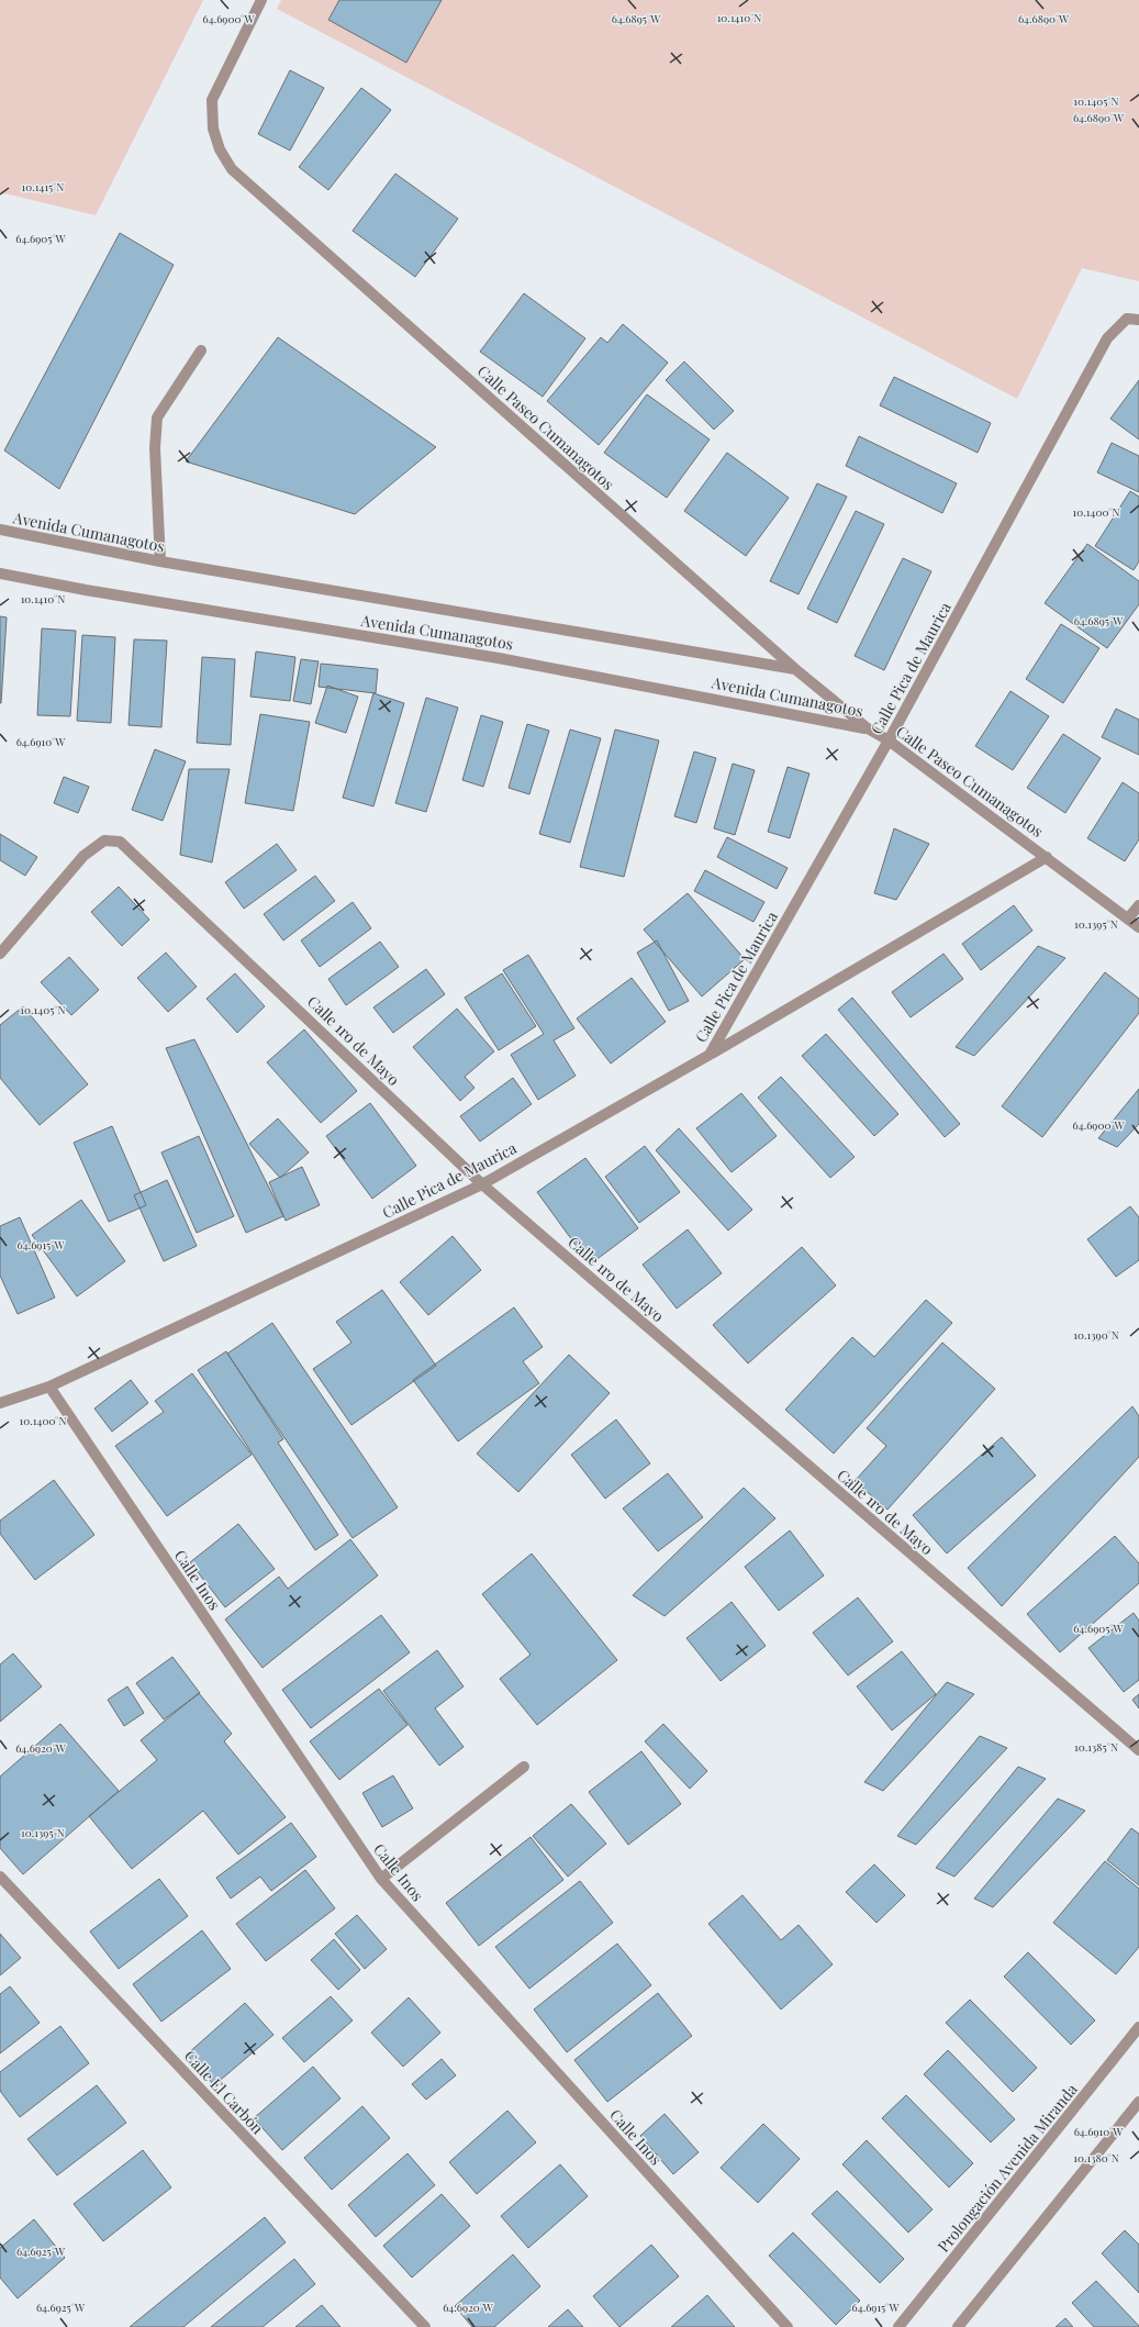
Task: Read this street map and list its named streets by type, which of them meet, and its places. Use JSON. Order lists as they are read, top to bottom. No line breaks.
{"streets":{"street":["Calle Paseo Cumanagotos","Avenida Cumanagotos","Calle Pica de Maurica","Calle 1ro de Mayo","Calle Inos","Calle El Carbón","Prolongación Avenida Miranda"]},"crossings":[["Calle Paseo Cumanagotos","Avenida Cumanagotos"],["Calle Paseo Cumanagotos","Calle Pica de Maurica"],["Calle Pica de Maurica","Calle 1ro de Mayo"],["Calle Pica de Maurica","Calle Inos"]],"coordinates":["10.1410°N","64.6900°W","64.6895°W","64.6890°W","10.1405°N","10.1415°N","64.6905°W","10.1400°N","64.6910°W","10.1395°N","64.6915°W","10.1390°N","10.1385°N","64.6920°W","10.1380°N","64.6925°W"]}
